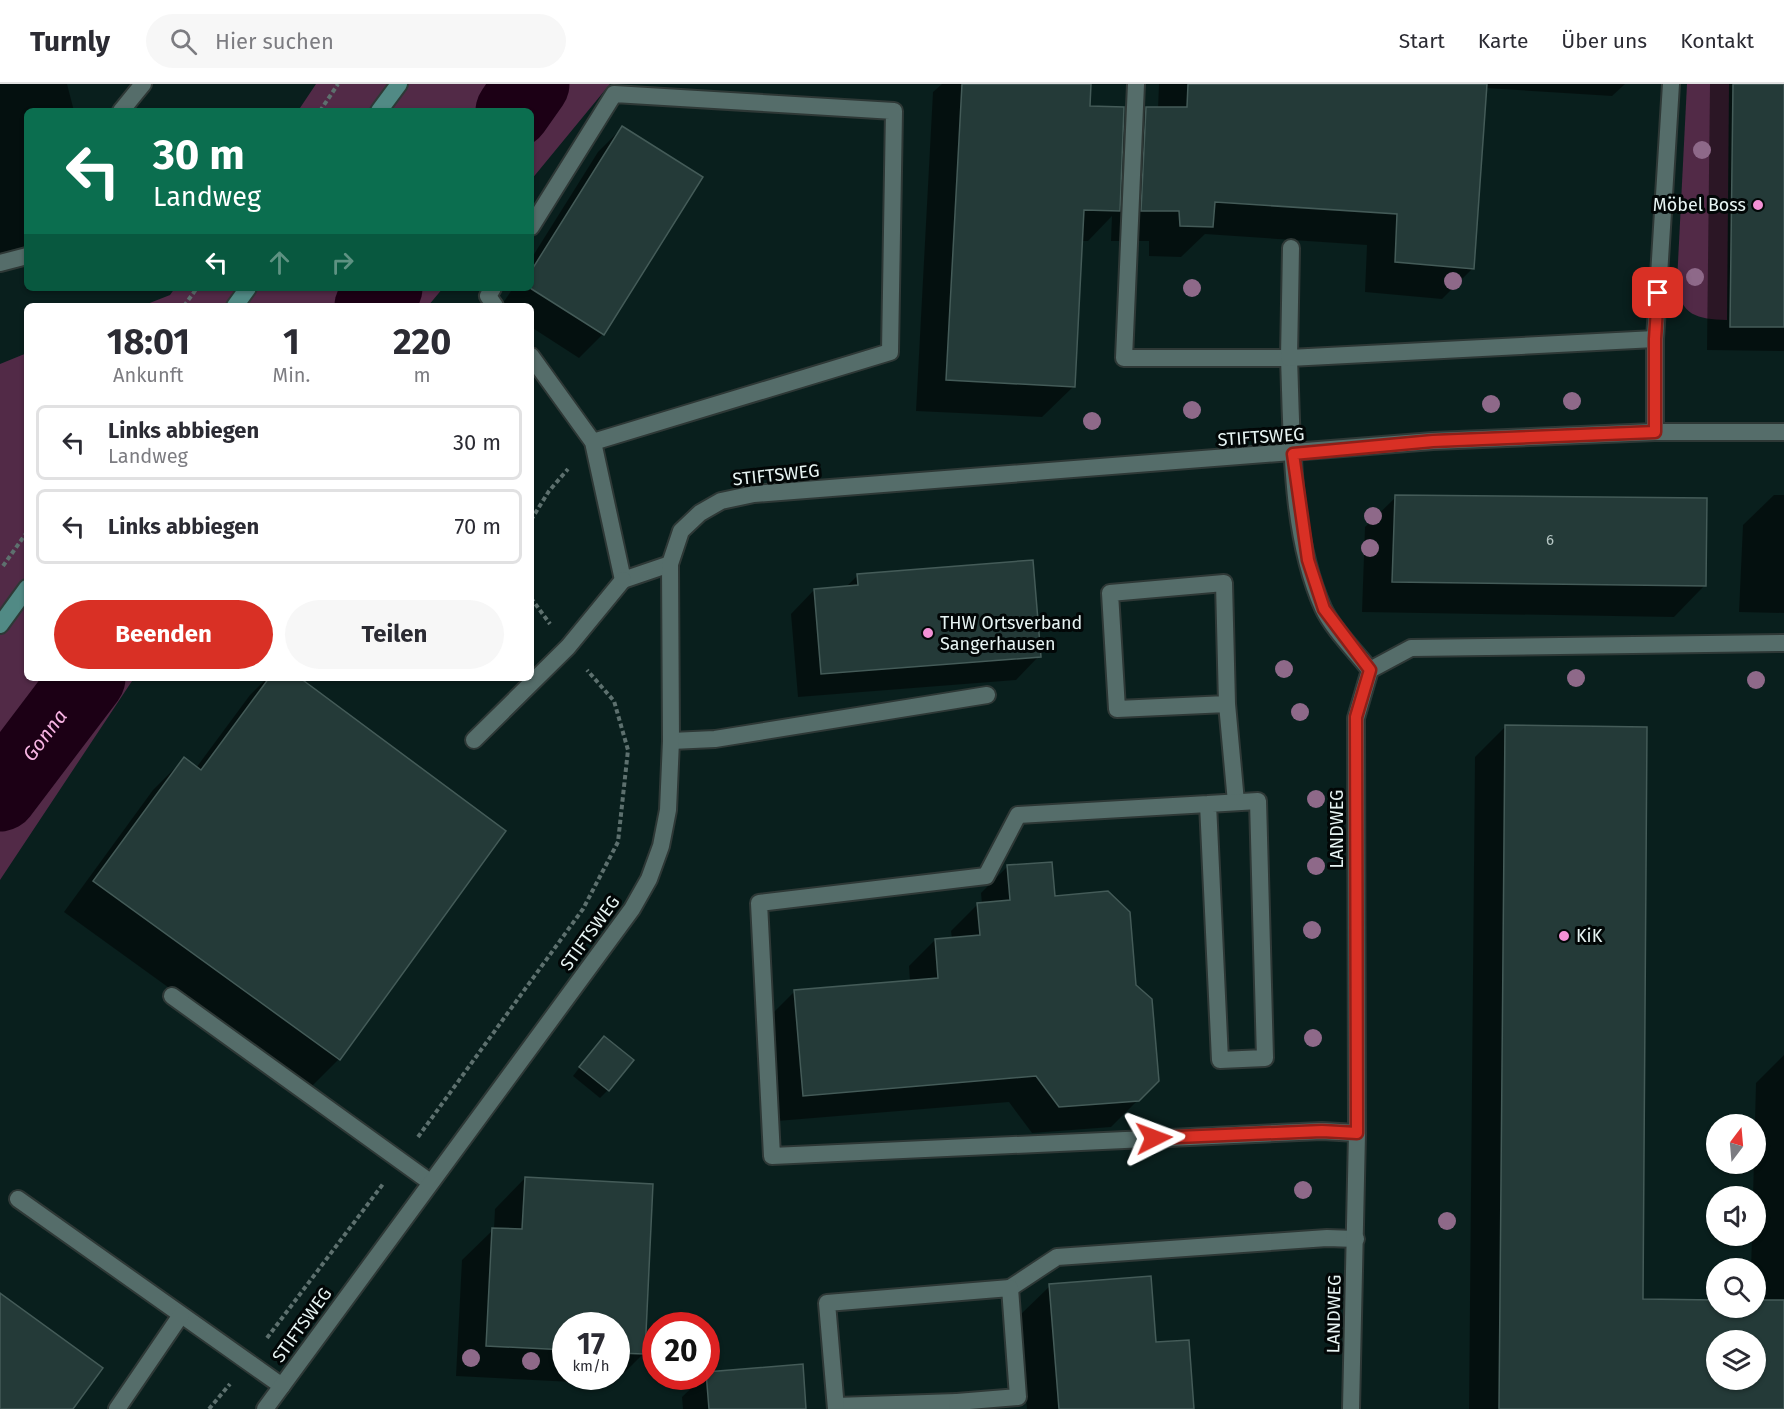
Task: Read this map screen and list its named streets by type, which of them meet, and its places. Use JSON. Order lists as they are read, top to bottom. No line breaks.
{"streets":{"street":["STIFTSWEG","LANDWEG"]},"water":["Gonna"],"places":["Möbel Boss","THW Ortsverband Sangerhausen","KiK"],"house_numbers":["6"],"north":"top","page":{"header":"Turnly","search":"Hier suchen","nav":["Start","Karte","Über uns","Kontakt"],"turn":["30 m","Landweg"],"eta":["18:01","Ankunft","1","Min.","220","m"],"list":[{"name":"Links abbiegen","note":"Landweg","value":"30 m"},{"name":"Links abbiegen","value":"70 m"}],"buttons":["Beenden","Teilen"],"speed":"17 km/h","limit":"20"}}
